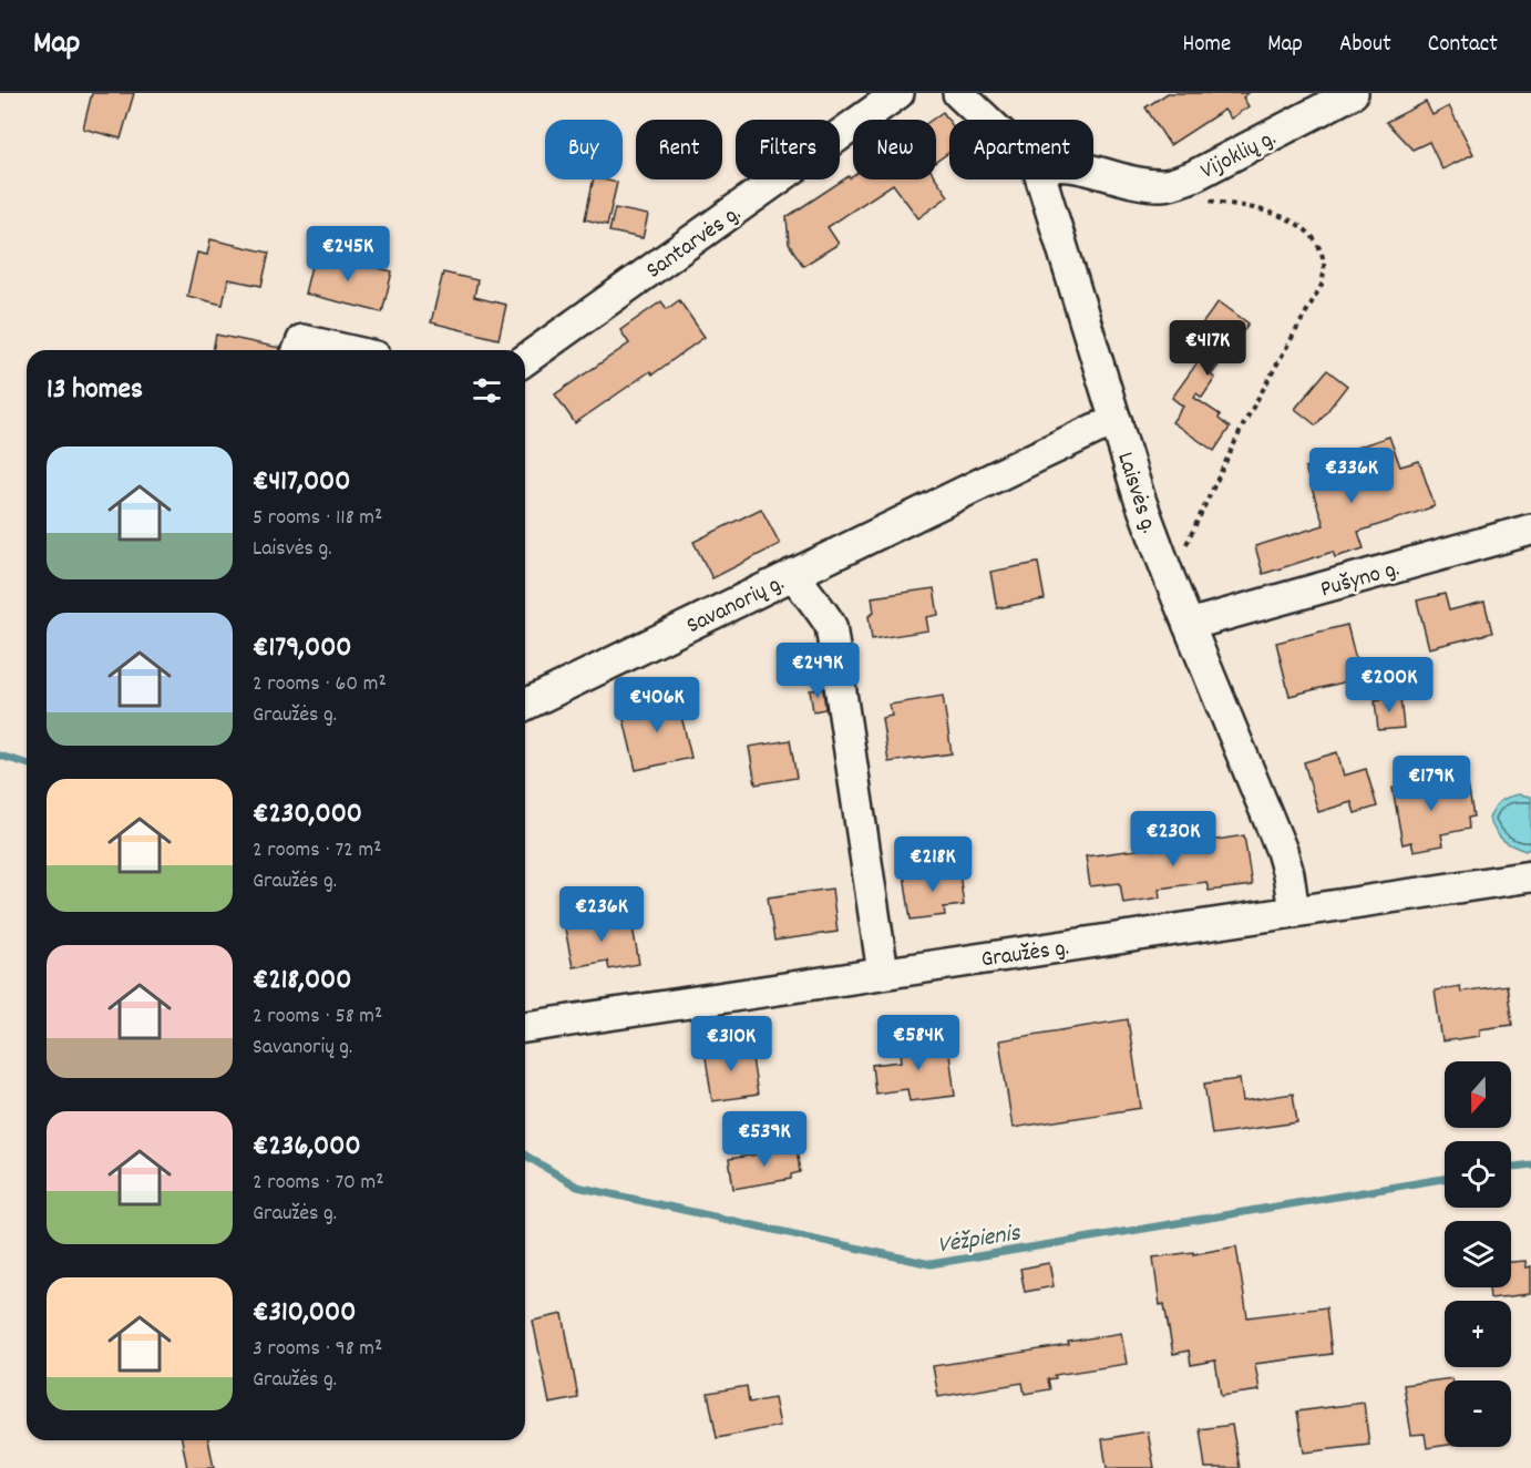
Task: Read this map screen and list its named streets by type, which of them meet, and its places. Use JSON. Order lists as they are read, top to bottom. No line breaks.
{"streets":{"street":["Vijoklių g.","Santarvės g.","Laisvės g.","Pušyno g.","Savanorių g.","Graužės g."]},"crossings":[["Laisvės g.","Pušyno g."],["Laisvės g.","Graužės g."],["Savanorių g.","Graužės g."]],"water":["Vėžpienis"],"north":"bottom","page":{"header":"Map","nav":["Home","Map","About","Contact"],"chip":["Buy","Rent","Filters","New","Apartment"],"price":["€245K","€417K","€336K","€249K","€200K","€406K","€179K","€230K","€218K","€236K","€584K","€310K","€539K"],"heading":"13 homes","list":[{"name":"€417,000","note":"5 rooms · 118 m² · Laisvės g."},{"name":"€179,000","note":"2 rooms · 60 m² · Graužės g."},{"name":"€230,000","note":"2 rooms · 72 m² · Graužės g."},{"name":"€218,000","note":"2 rooms · 58 m² · Savanorių g."},{"name":"€236,000","note":"2 rooms · 70 m² · Graužės g."},{"name":"€310,000","note":"3 rooms · 98 m² · Graužės g."}],"map_buttons":["+","−"]}}
